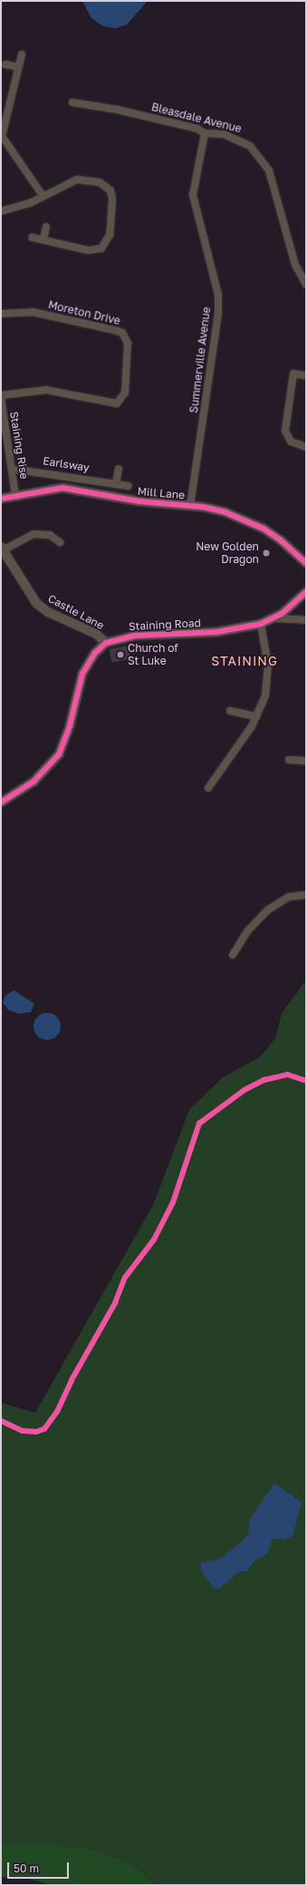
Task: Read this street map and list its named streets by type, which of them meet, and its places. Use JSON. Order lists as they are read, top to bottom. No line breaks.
{"streets":{"street":["Bleasdale Avenue","Moreton Drive","Summerville Avenue","Staining Rise","Earlsway","Mill Lane","Castle Lane","Staining Road"]},"crossings":[["Bleasdale Avenue","Summerville Avenue"],["Summerville Avenue","Mill Lane"],["Staining Rise","Earlsway"],["Staining Rise","Mill Lane"],["Castle Lane","Staining Road"]],"districts":["STAINING"],"places":["New Golden Dragon","Church of St Luke"],"scale_bar":"50 m"}
